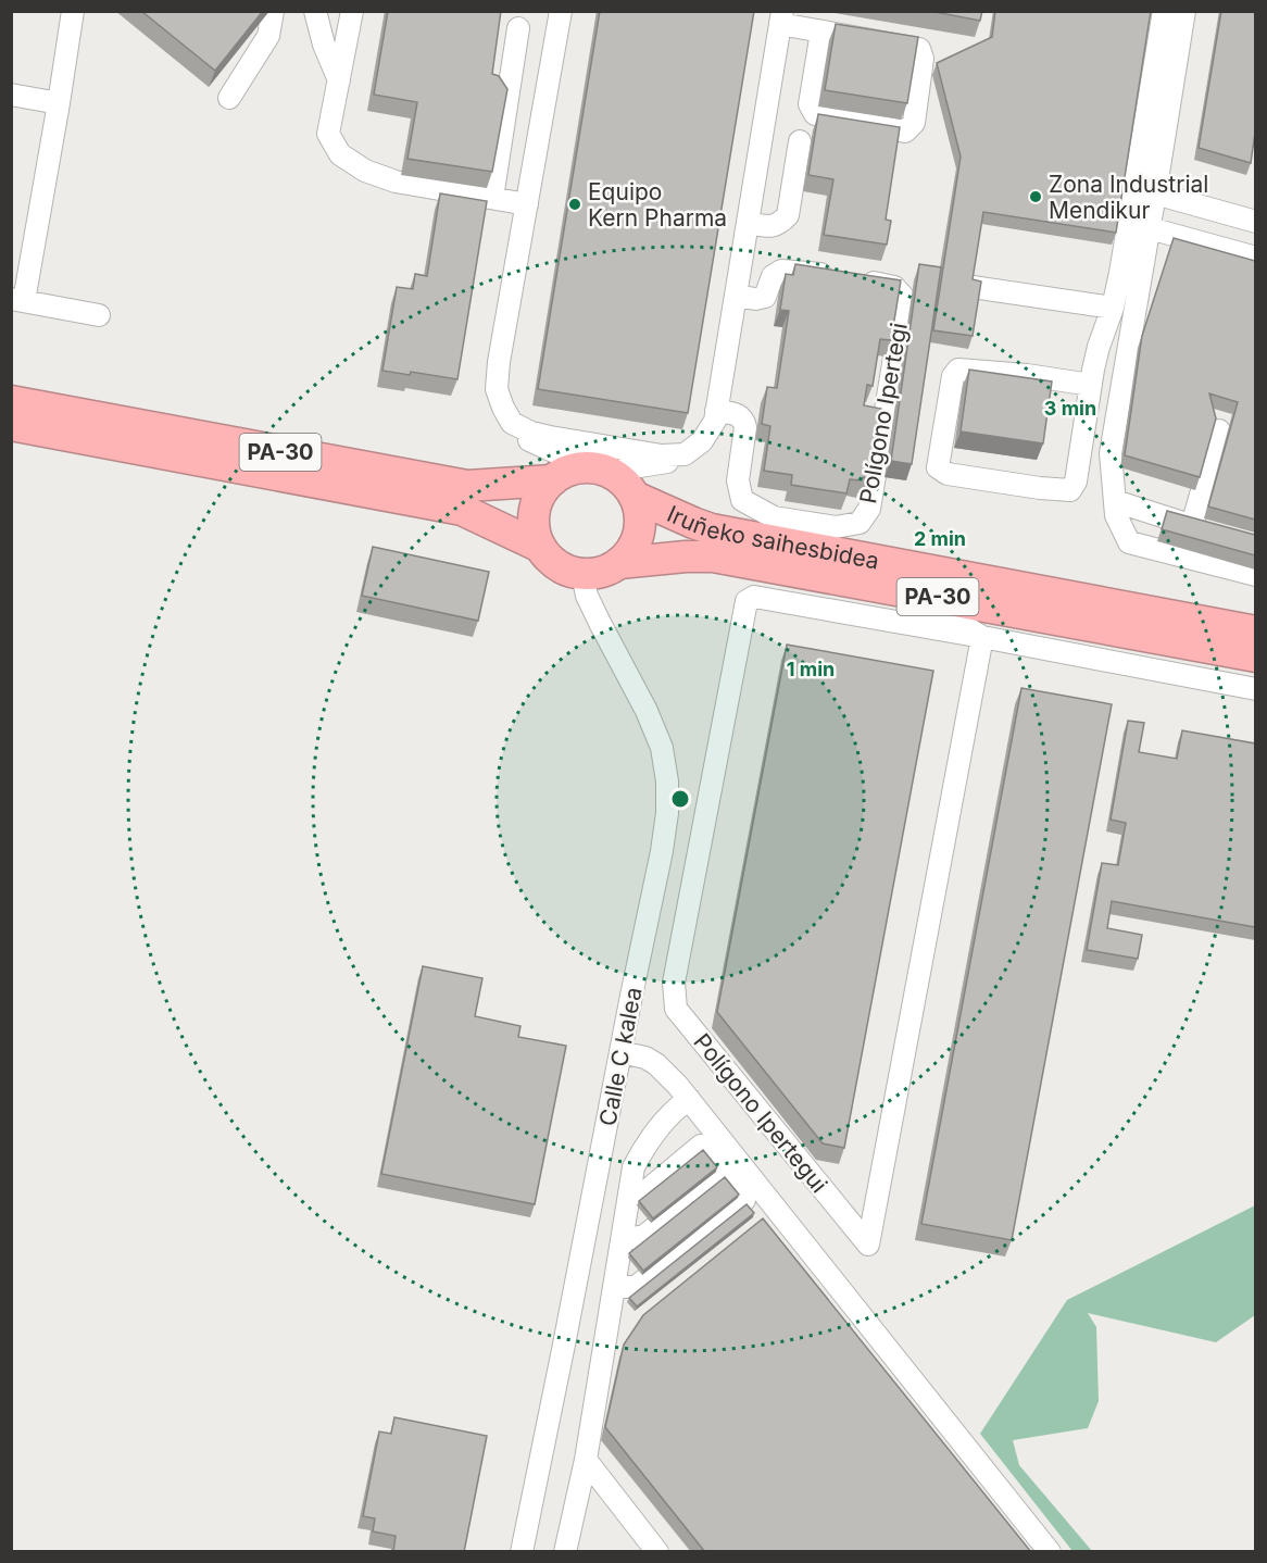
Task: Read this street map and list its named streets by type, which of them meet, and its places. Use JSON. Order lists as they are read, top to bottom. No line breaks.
{"streets":{"highway":["PA-30","Iruñeko saihesbidea"],"street":["Polígono Ipertegi","Calle C kalea","Polígono Ipertegui"]},"crossings":[["PA-30","Iruñeko saihesbidea"],["PA-30","Calle C kalea"],["Iruñeko saihesbidea","Calle C kalea"],["Iruñeko saihesbidea","Polígono Ipertegui"]],"places":["Zona Industrial Mendikur","Equipo Kern Pharma"],"rings":["3 min","2 min","1 min"]}
